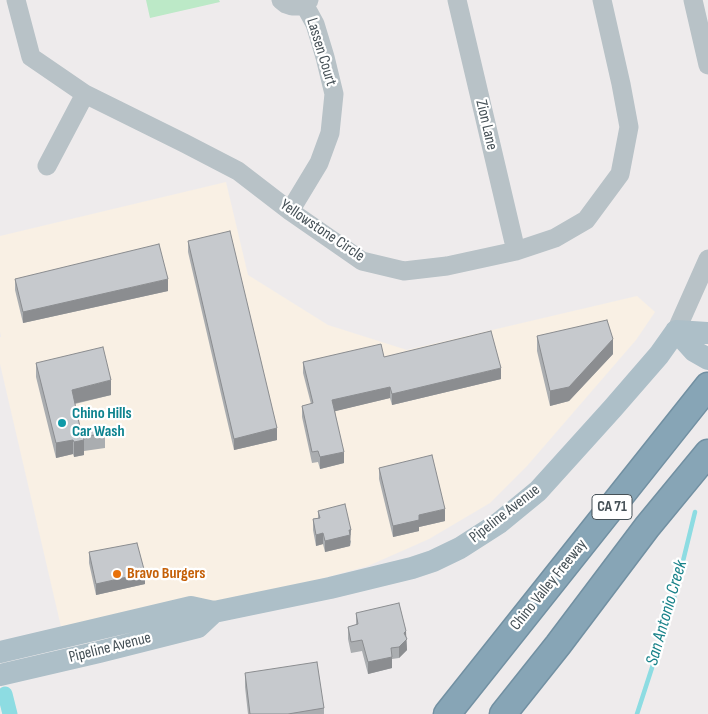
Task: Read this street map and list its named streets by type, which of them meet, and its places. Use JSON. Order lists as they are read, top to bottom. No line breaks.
{"streets":{"highway":["CA 71","Chino Valley Freeway"],"main road":["Pipeline Avenue"],"street":["Lassen Court","Zion Lane","Yellowstone Circle"]},"crossings":[["Lassen Court","Yellowstone Circle"],["Zion Lane","Yellowstone Circle"]],"water":["San Antonio Creek"],"places":["Chino Hills Car Wash","Bravo Burgers"]}
